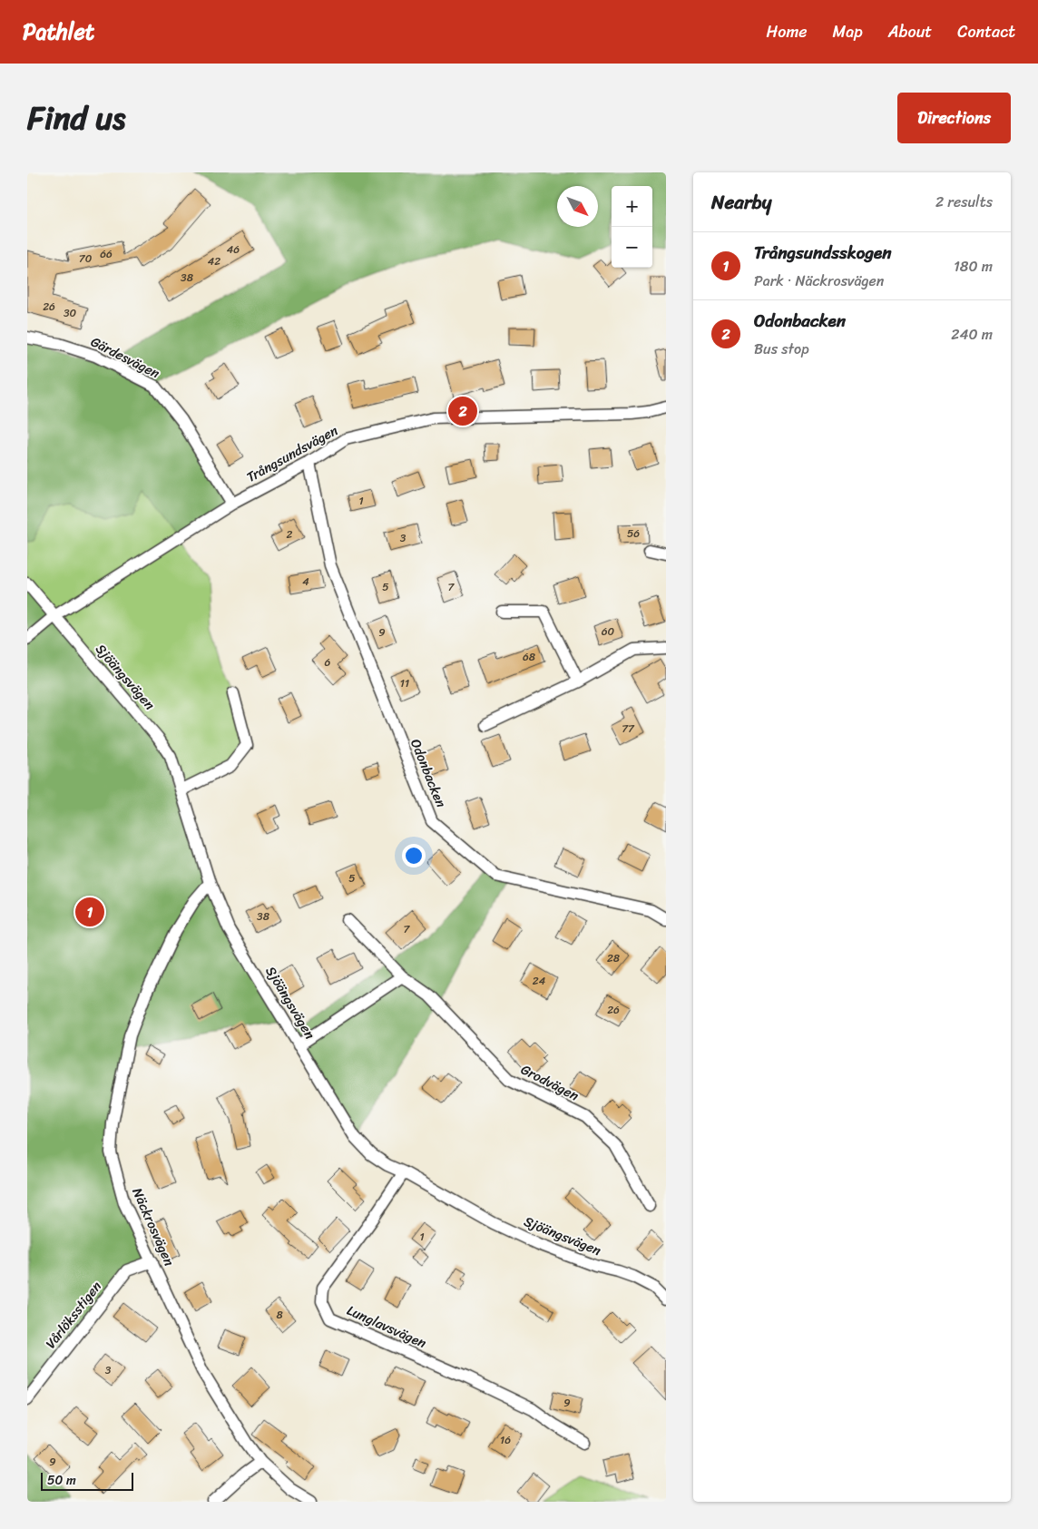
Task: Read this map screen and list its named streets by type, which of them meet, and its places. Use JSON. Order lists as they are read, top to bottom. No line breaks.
{"streets":{"street":["Gärdesvägen","Trångsundsvägen","Sjöängsvägen","Odonbacken","Grodvägen","Näckrosvägen","Vårlöksstigen","Lunglavsvägen"]},"crossings":[["Gärdesvägen","Trångsundsvägen"],["Trångsundsvägen","Sjöängsvägen"],["Trångsundsvägen","Odonbacken"],["Sjöängsvägen","Näckrosvägen"],["Sjöängsvägen","Lunglavsvägen"],["Näckrosvägen","Vårlöksstigen"]],"house_numbers":["46","66","70","42","38","26","30","1","56","2","3","4","5","7","60","9","68","6","11","77","5","38","7","28","24","26","1","8","3","9","16","9"],"scale_bar":"50 m","north":"bottom right","page":{"header":"Pathlet","nav":["Home","Map","About","Contact"],"title":"Find us","buttons":"Directions","heading":["Nearby","2 results"],"map_buttons":["+","−"],"list":[{"mark":"1","name":"Trångsundsskogen","note":"Park · Näckrosvägen","value":"180 m"},{"mark":"2","name":"Odonbacken","note":"Bus stop","value":"240 m"}],"pins":["2","1"],"scale":"50 m"}}
